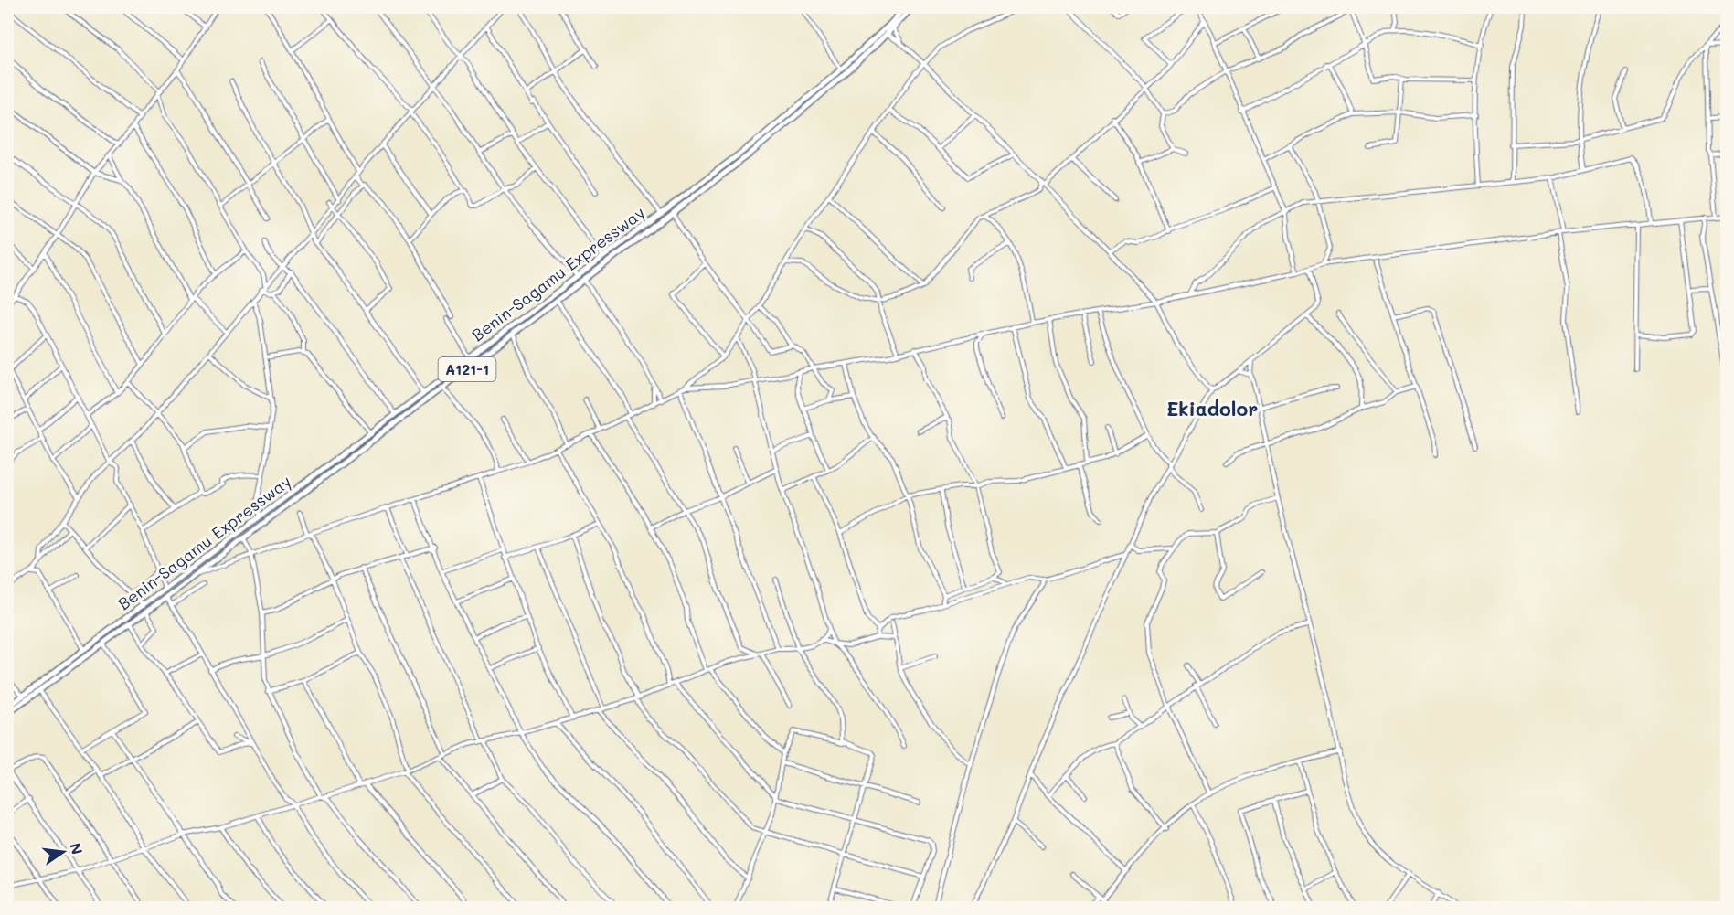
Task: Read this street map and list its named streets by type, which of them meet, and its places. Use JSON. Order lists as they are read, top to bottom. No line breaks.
{"streets":{"highway":["Benin-Sagamu Expressway","A121-1"]},"crossings":[["Benin-Sagamu Expressway","A121-1"]],"districts":["Ekiadolor"],"north":"right"}
